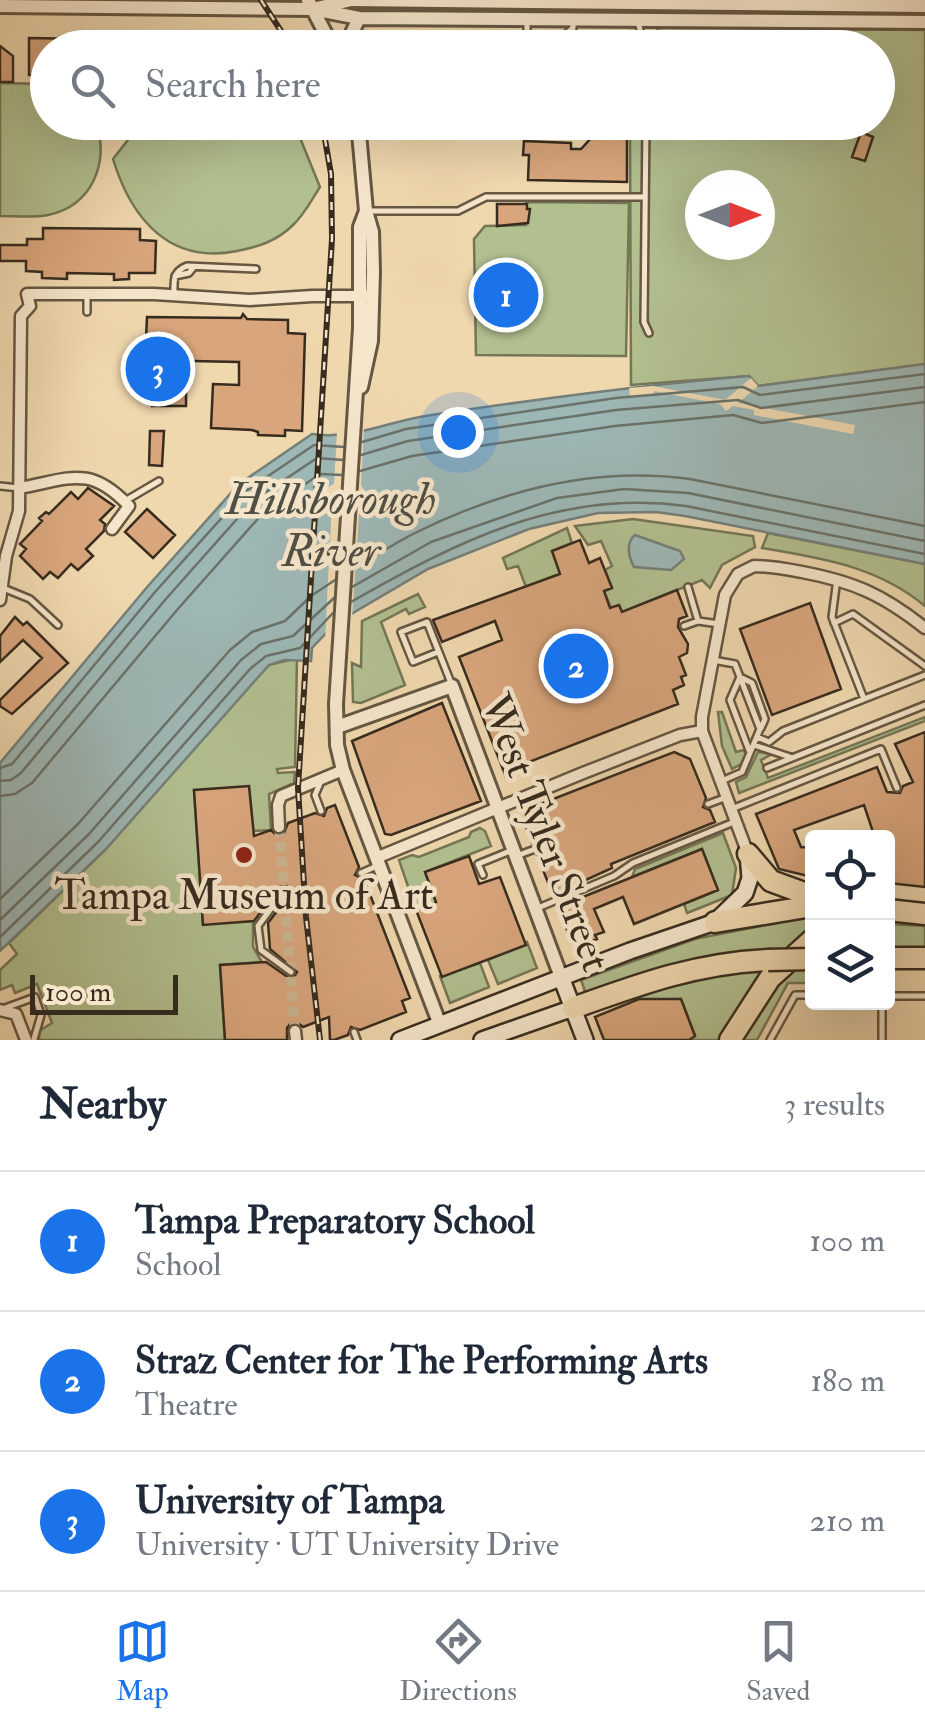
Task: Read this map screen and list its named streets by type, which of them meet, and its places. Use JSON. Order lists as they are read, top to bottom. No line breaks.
{"streets":{"main road":["West Tyler Street"]},"water":["Hillsborough River"],"places":["Tampa Museum of Art"],"scale_bar":"100 m","north":"right","page":{"search":"Search here","pins":["1","3","2"],"scale":"100 m","heading":["Nearby","3 results"],"list":[{"mark":"1","name":"Tampa Preparatory School","note":"School","value":"100 m"},{"mark":"2","name":"Straz Center for The Performing Arts","note":"Theatre","value":"180 m"},{"mark":"3","name":"University of Tampa","note":"University · UT University Drive","value":"210 m"}],"nav":["Map","Directions","Saved"]}}
